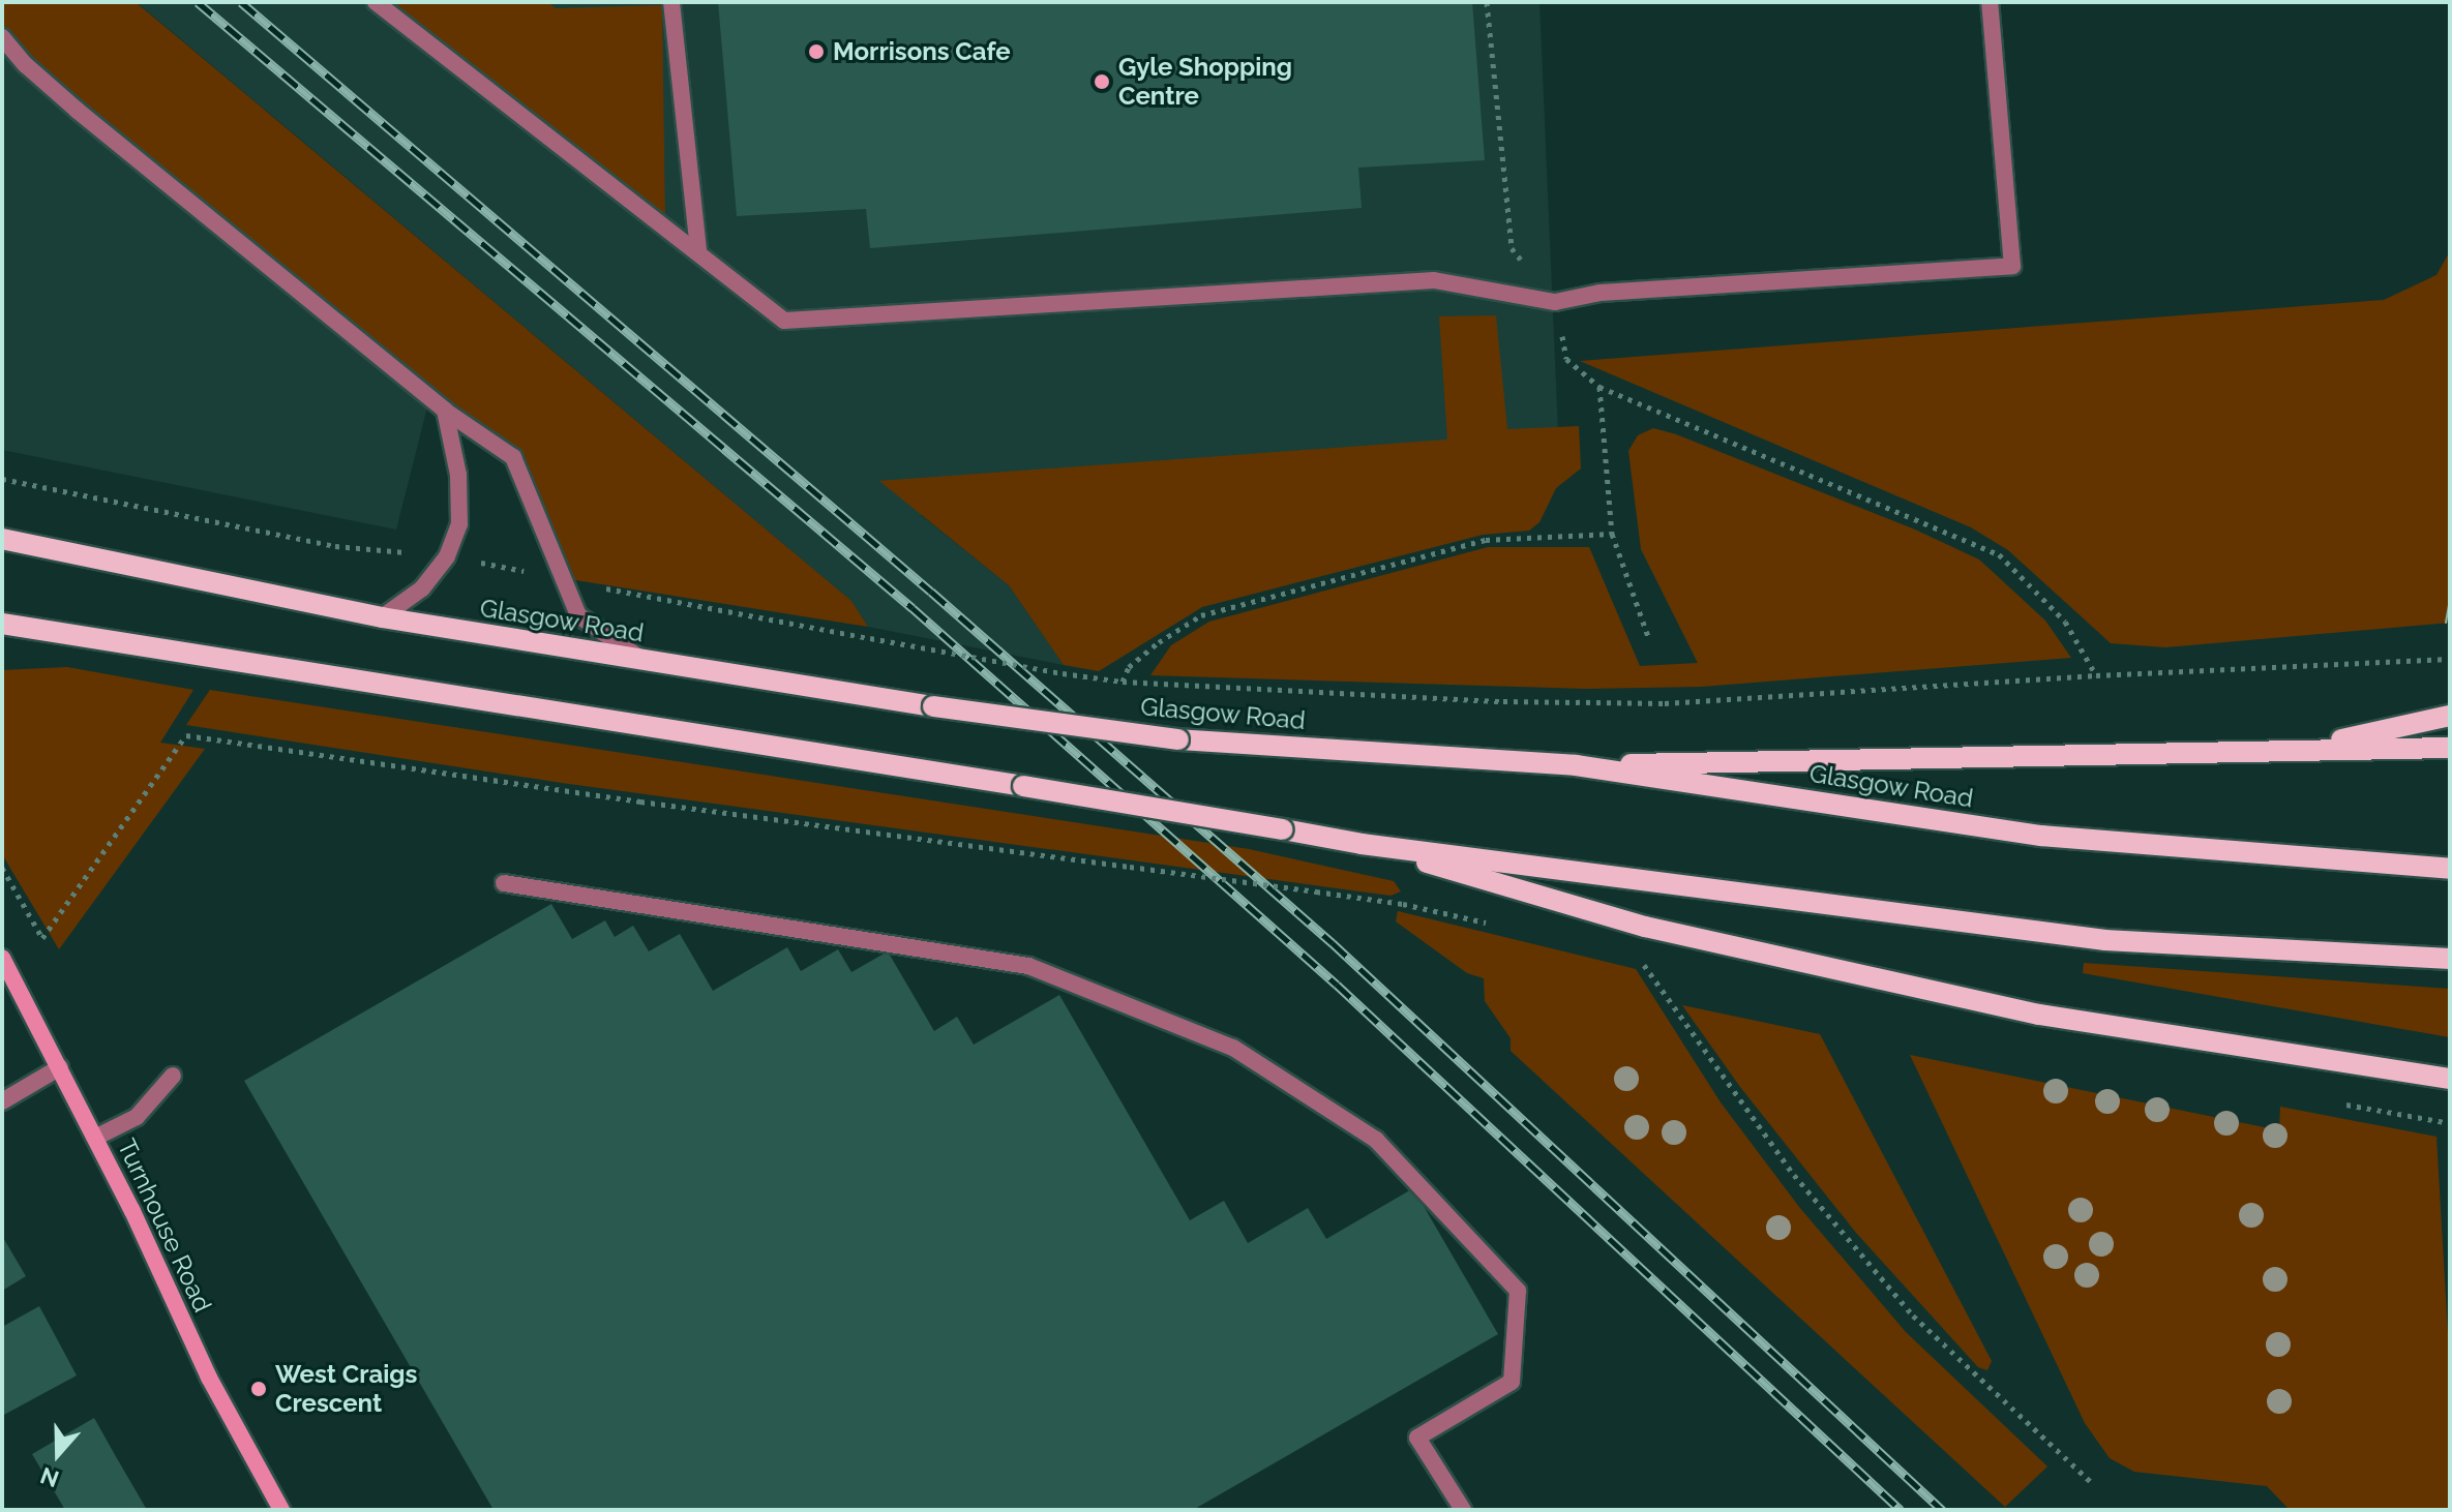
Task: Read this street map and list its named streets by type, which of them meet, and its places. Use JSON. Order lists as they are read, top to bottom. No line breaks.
{"streets":{"main road":["Glasgow Road"],"street":["Turnhouse Road"]},"places":["Morrisons Cafe","Gyle Shopping Centre","West Craigs Crescent"],"north":"bottom"}
